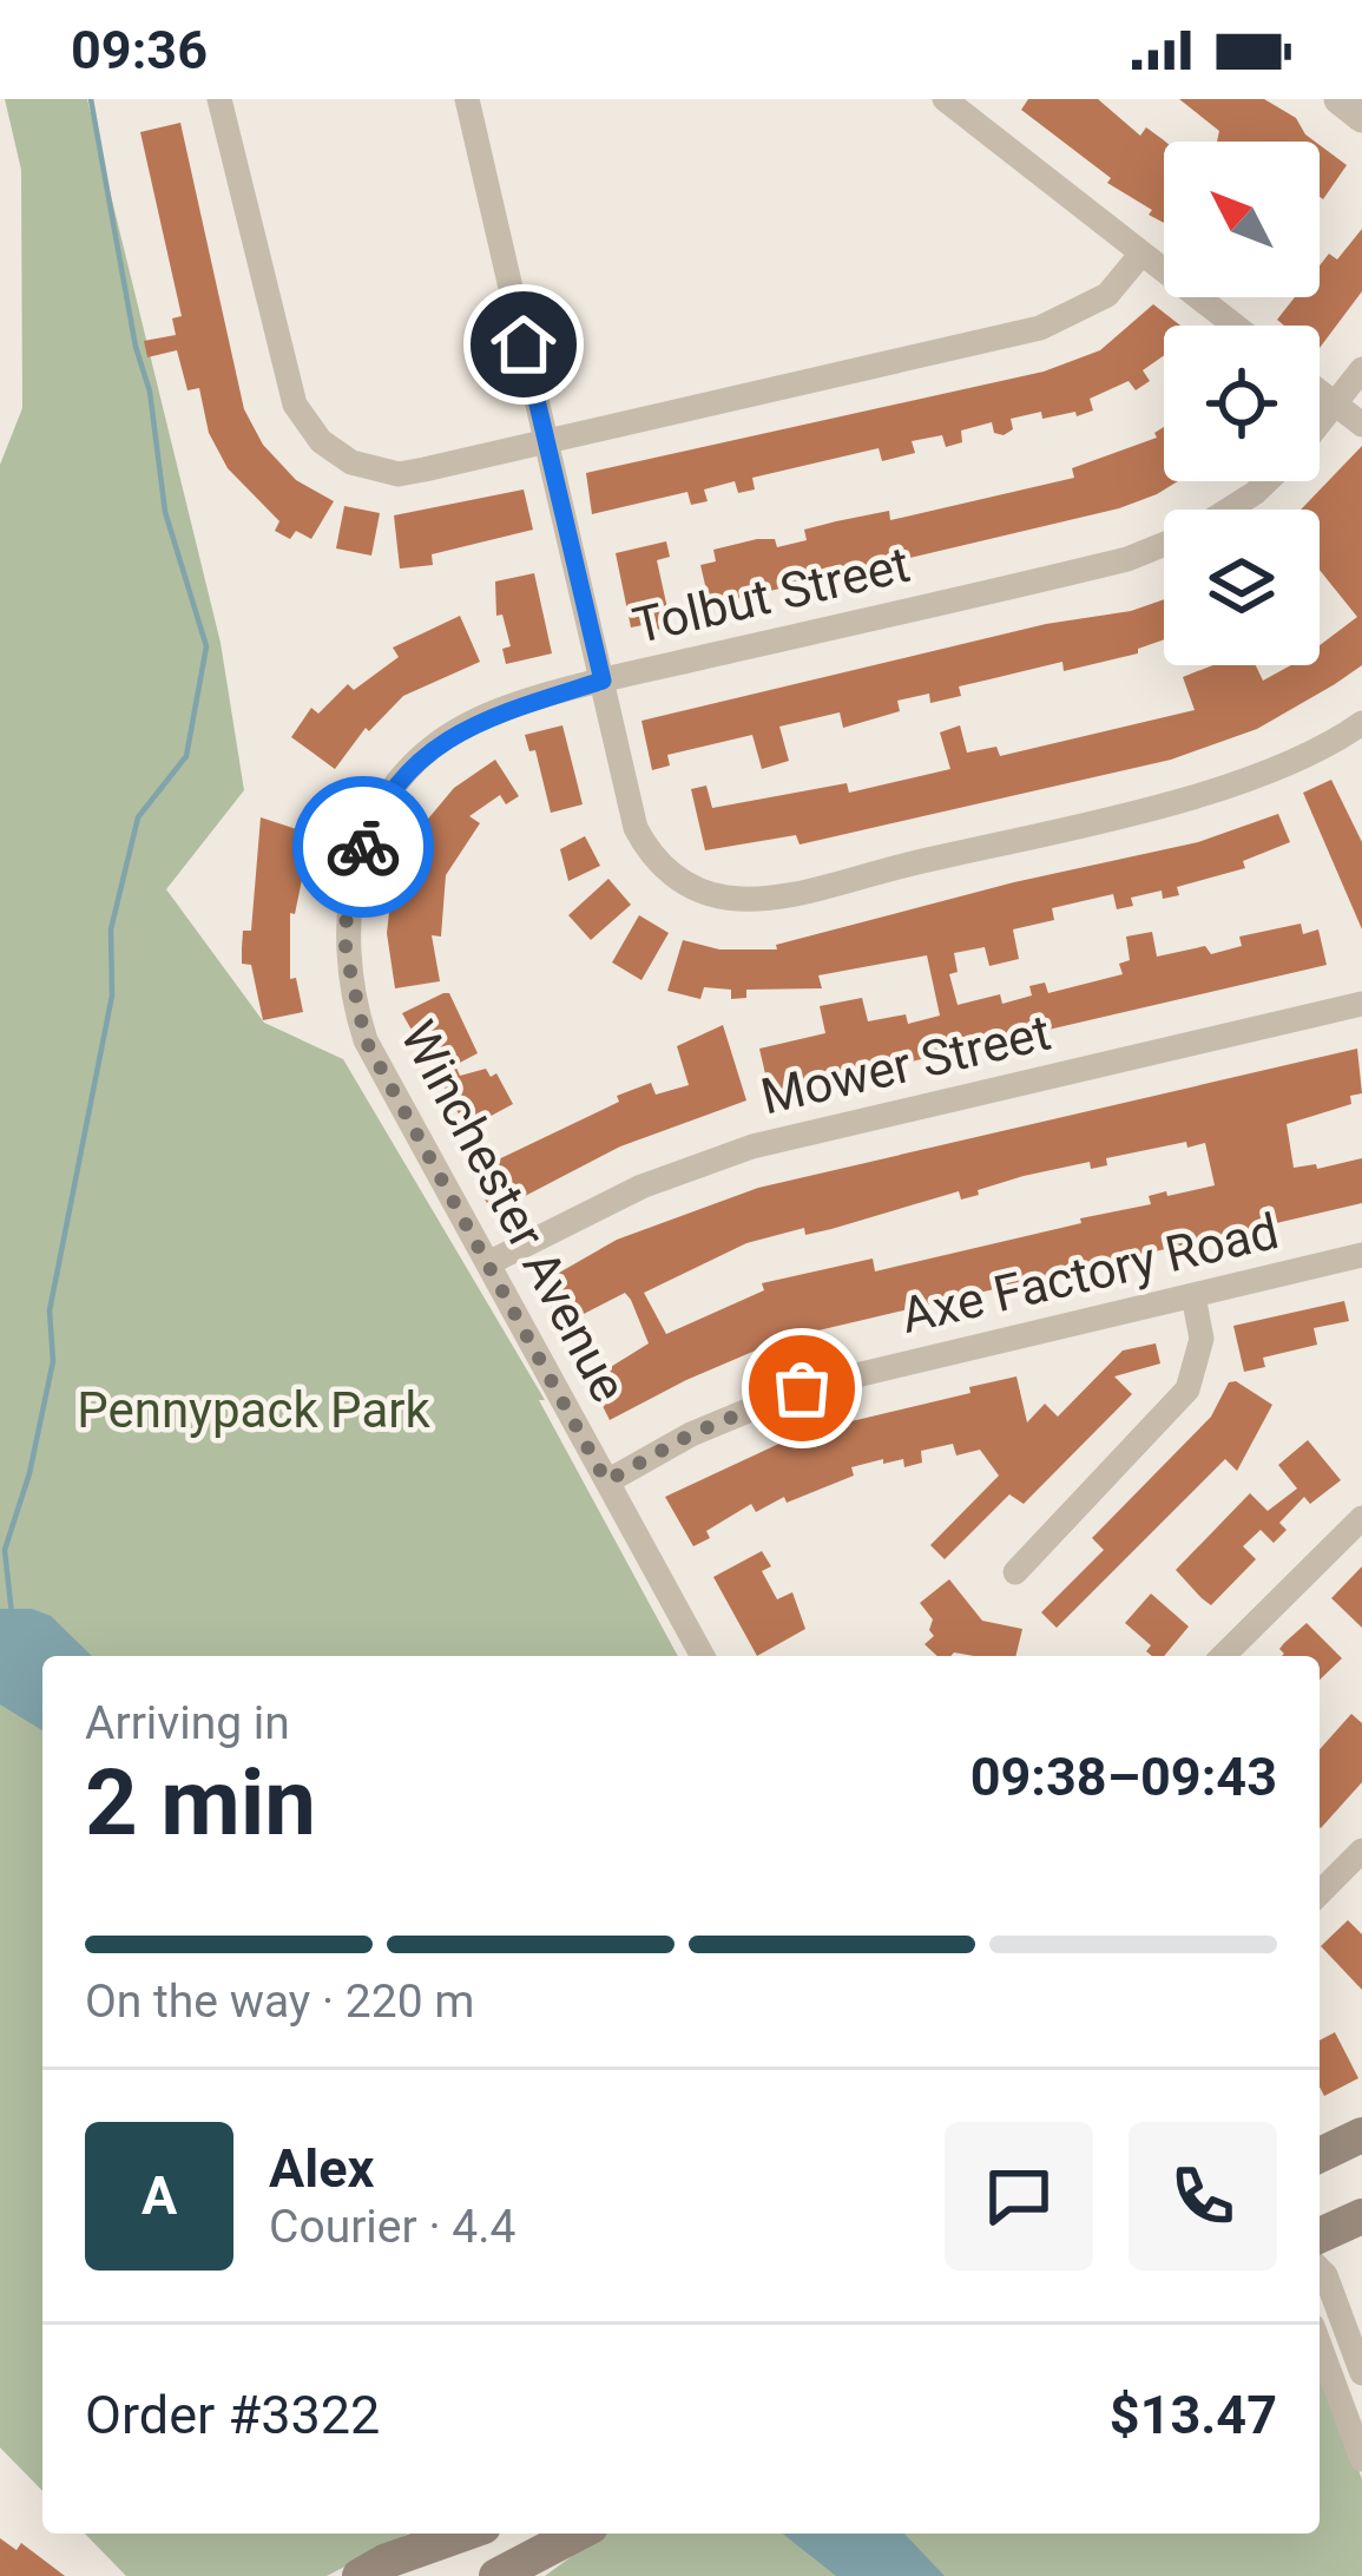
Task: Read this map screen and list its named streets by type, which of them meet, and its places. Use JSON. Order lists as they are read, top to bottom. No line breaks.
{"streets":{"street":["Tolbut Street","Mower Street","Winchester Avenue","Axe Factory Road"]},"crossings":[["Tolbut Street","Winchester Avenue"],["Mower Street","Winchester Avenue"],["Winchester Avenue","Axe Factory Road"]],"parks":["Pennypack Park"],"north":"top left","page":{"status":"09:36","heading":["2 min","Arriving in","09:38–09:43"],"panel":["Alex","Courier · 4.4","Order #3322","$13.47"],"bar":"On the way · 220 m","round":"A"}}
